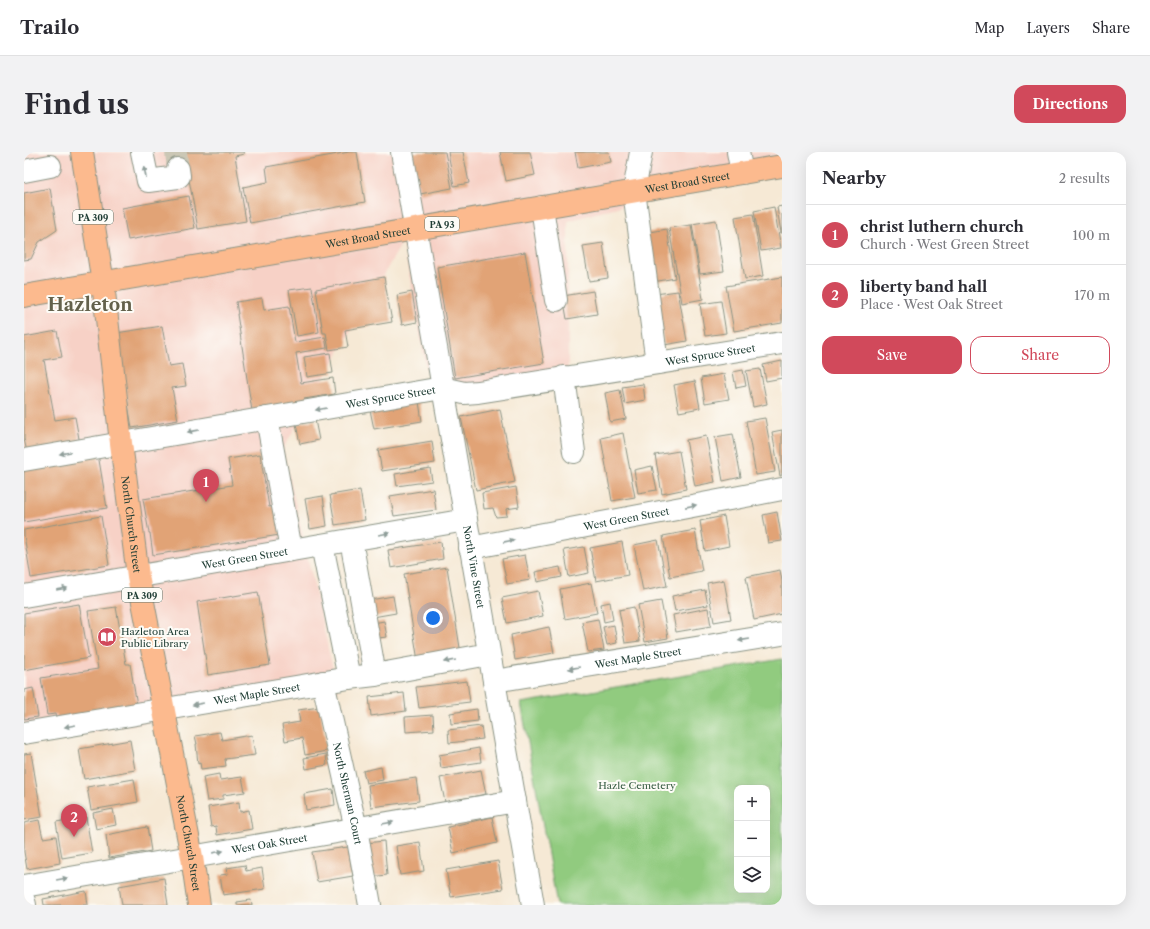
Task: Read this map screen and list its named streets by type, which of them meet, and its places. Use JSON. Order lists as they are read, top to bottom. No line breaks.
{"streets":{"main road":["West Broad Street","PA 309","PA 93","North Church Street"],"street":["West Spruce Street","West Green Street","North Vine Street","West Maple Street","North Sherman Court","West Oak Street"]},"crossings":[["West Broad Street","PA 309"],["West Broad Street","North Church Street"],["West Broad Street","North Vine Street"],["PA 309","North Church Street"],["West Spruce Street","North Church Street"],["West Spruce Street","North Vine Street"],["West Green Street","North Church Street"],["West Green Street","North Vine Street"],["North Church Street","West Maple Street"],["North Church Street","West Oak Street"],["North Vine Street","West Maple Street"],["North Vine Street","West Oak Street"],["West Maple Street","North Sherman Court"],["North Sherman Court","West Oak Street"]],"one_way":["West Spruce Street","West Green Street","West Maple Street","West Oak Street"],"districts":["Hazleton"],"parks":["Hazle Cemetery"],"places":{"library":["Hazleton Area Public Library"]},"page":{"header":"Trailo","nav":["Map","Layers","Share"],"buttons":["Directions",["Save","Share"]],"title":"Find us","heading":["Nearby","2 results"],"list":[{"mark":"1","name":"christ luthern church","note":"Church · West Green Street","value":"100 m"},{"mark":"2","name":"liberty band hall","note":"Place · West Oak Street","value":"170 m"}],"pins":["1","2"],"map_buttons":["+","−"]}}
